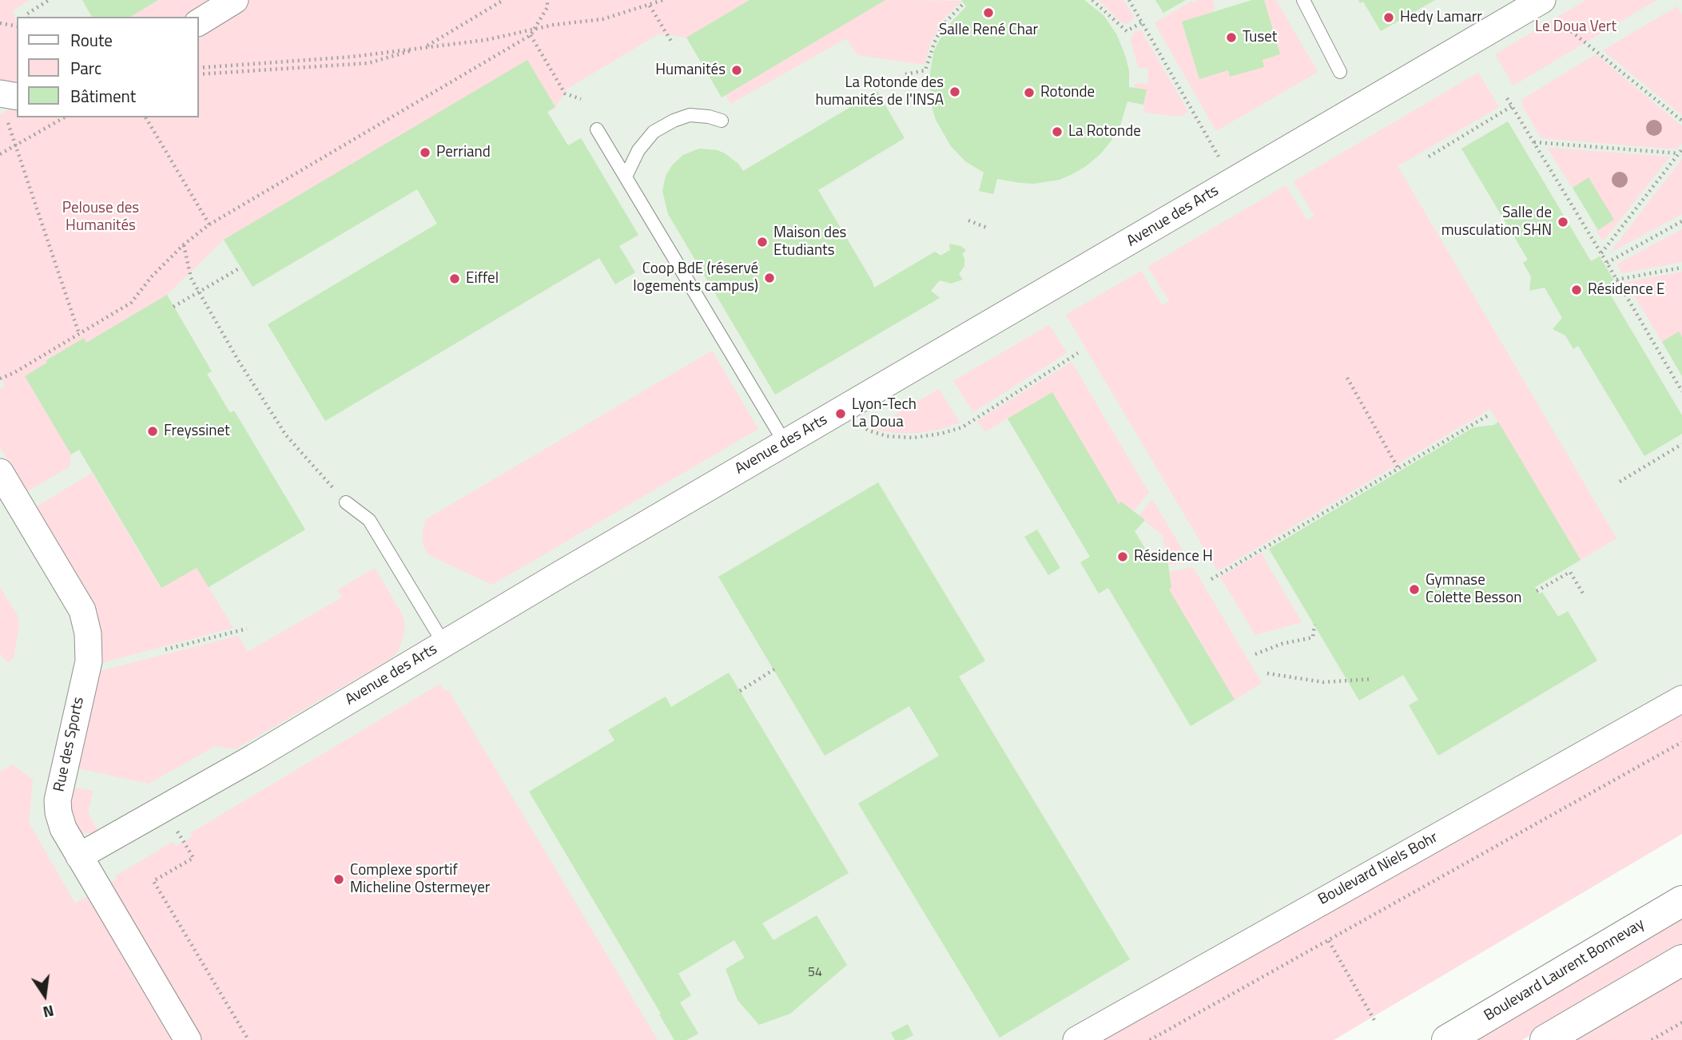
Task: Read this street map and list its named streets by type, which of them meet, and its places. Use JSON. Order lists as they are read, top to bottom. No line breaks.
{"streets":{"main road":["Boulevard Laurent Bonnevay"],"street":["Avenue des Arts","Rue des Sports","Boulevard Niels Bohr"]},"crossings":[["Avenue des Arts","Rue des Sports"]],"parks":["Le Doua Vert","Pelouse des Humanités"],"places":["Salle René Char","Hedy Lamarr","Tuset","Humanités","La Rotonde des humanités de l'INSA","Rotonde","La Rotonde","Perriand","Salle de musculation SHN","Maison des Etudiants","Coop BdE (réservé logements campus)","Eiffel","Résidence E","Lyon-Tech La Doua","Freyssinet","Résidence H","Gymnase Colette Besson","Complexe sportif Micheline Ostermeyer"],"house_numbers":["54"],"legend":["Route","Parc","Bâtiment"],"north":"bottom"}
